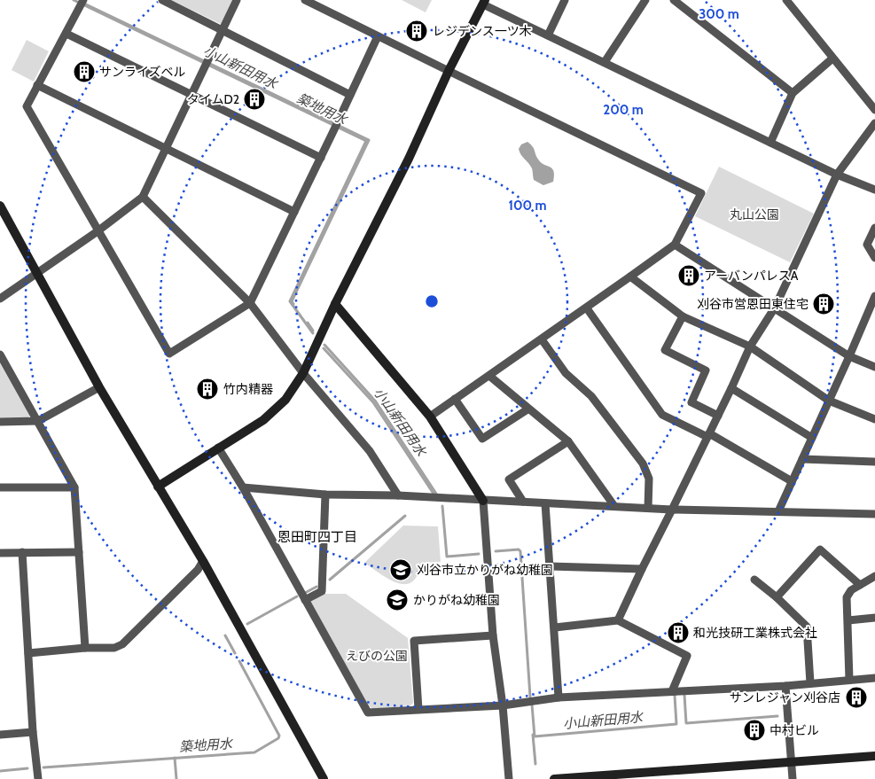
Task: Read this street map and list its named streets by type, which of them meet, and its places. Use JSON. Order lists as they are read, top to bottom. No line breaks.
{"districts":["恩田町四丁目"],"water":["小山新田用水","築地用水"],"parks":["丸山公園","えびの公園"],"places":{"building":["レジデンス一ツ木","サンライズベル","タイムD2","アーバンパレスA","刈谷市営恩田東住宅","竹内精器","和光技研工業株式会社","サンレジャン刈谷店","中村ビル"],"school or university":["刈谷市立かりがね幼稚園","かりがね幼稚園"]},"rings":["300 m","200 m","100 m"]}
